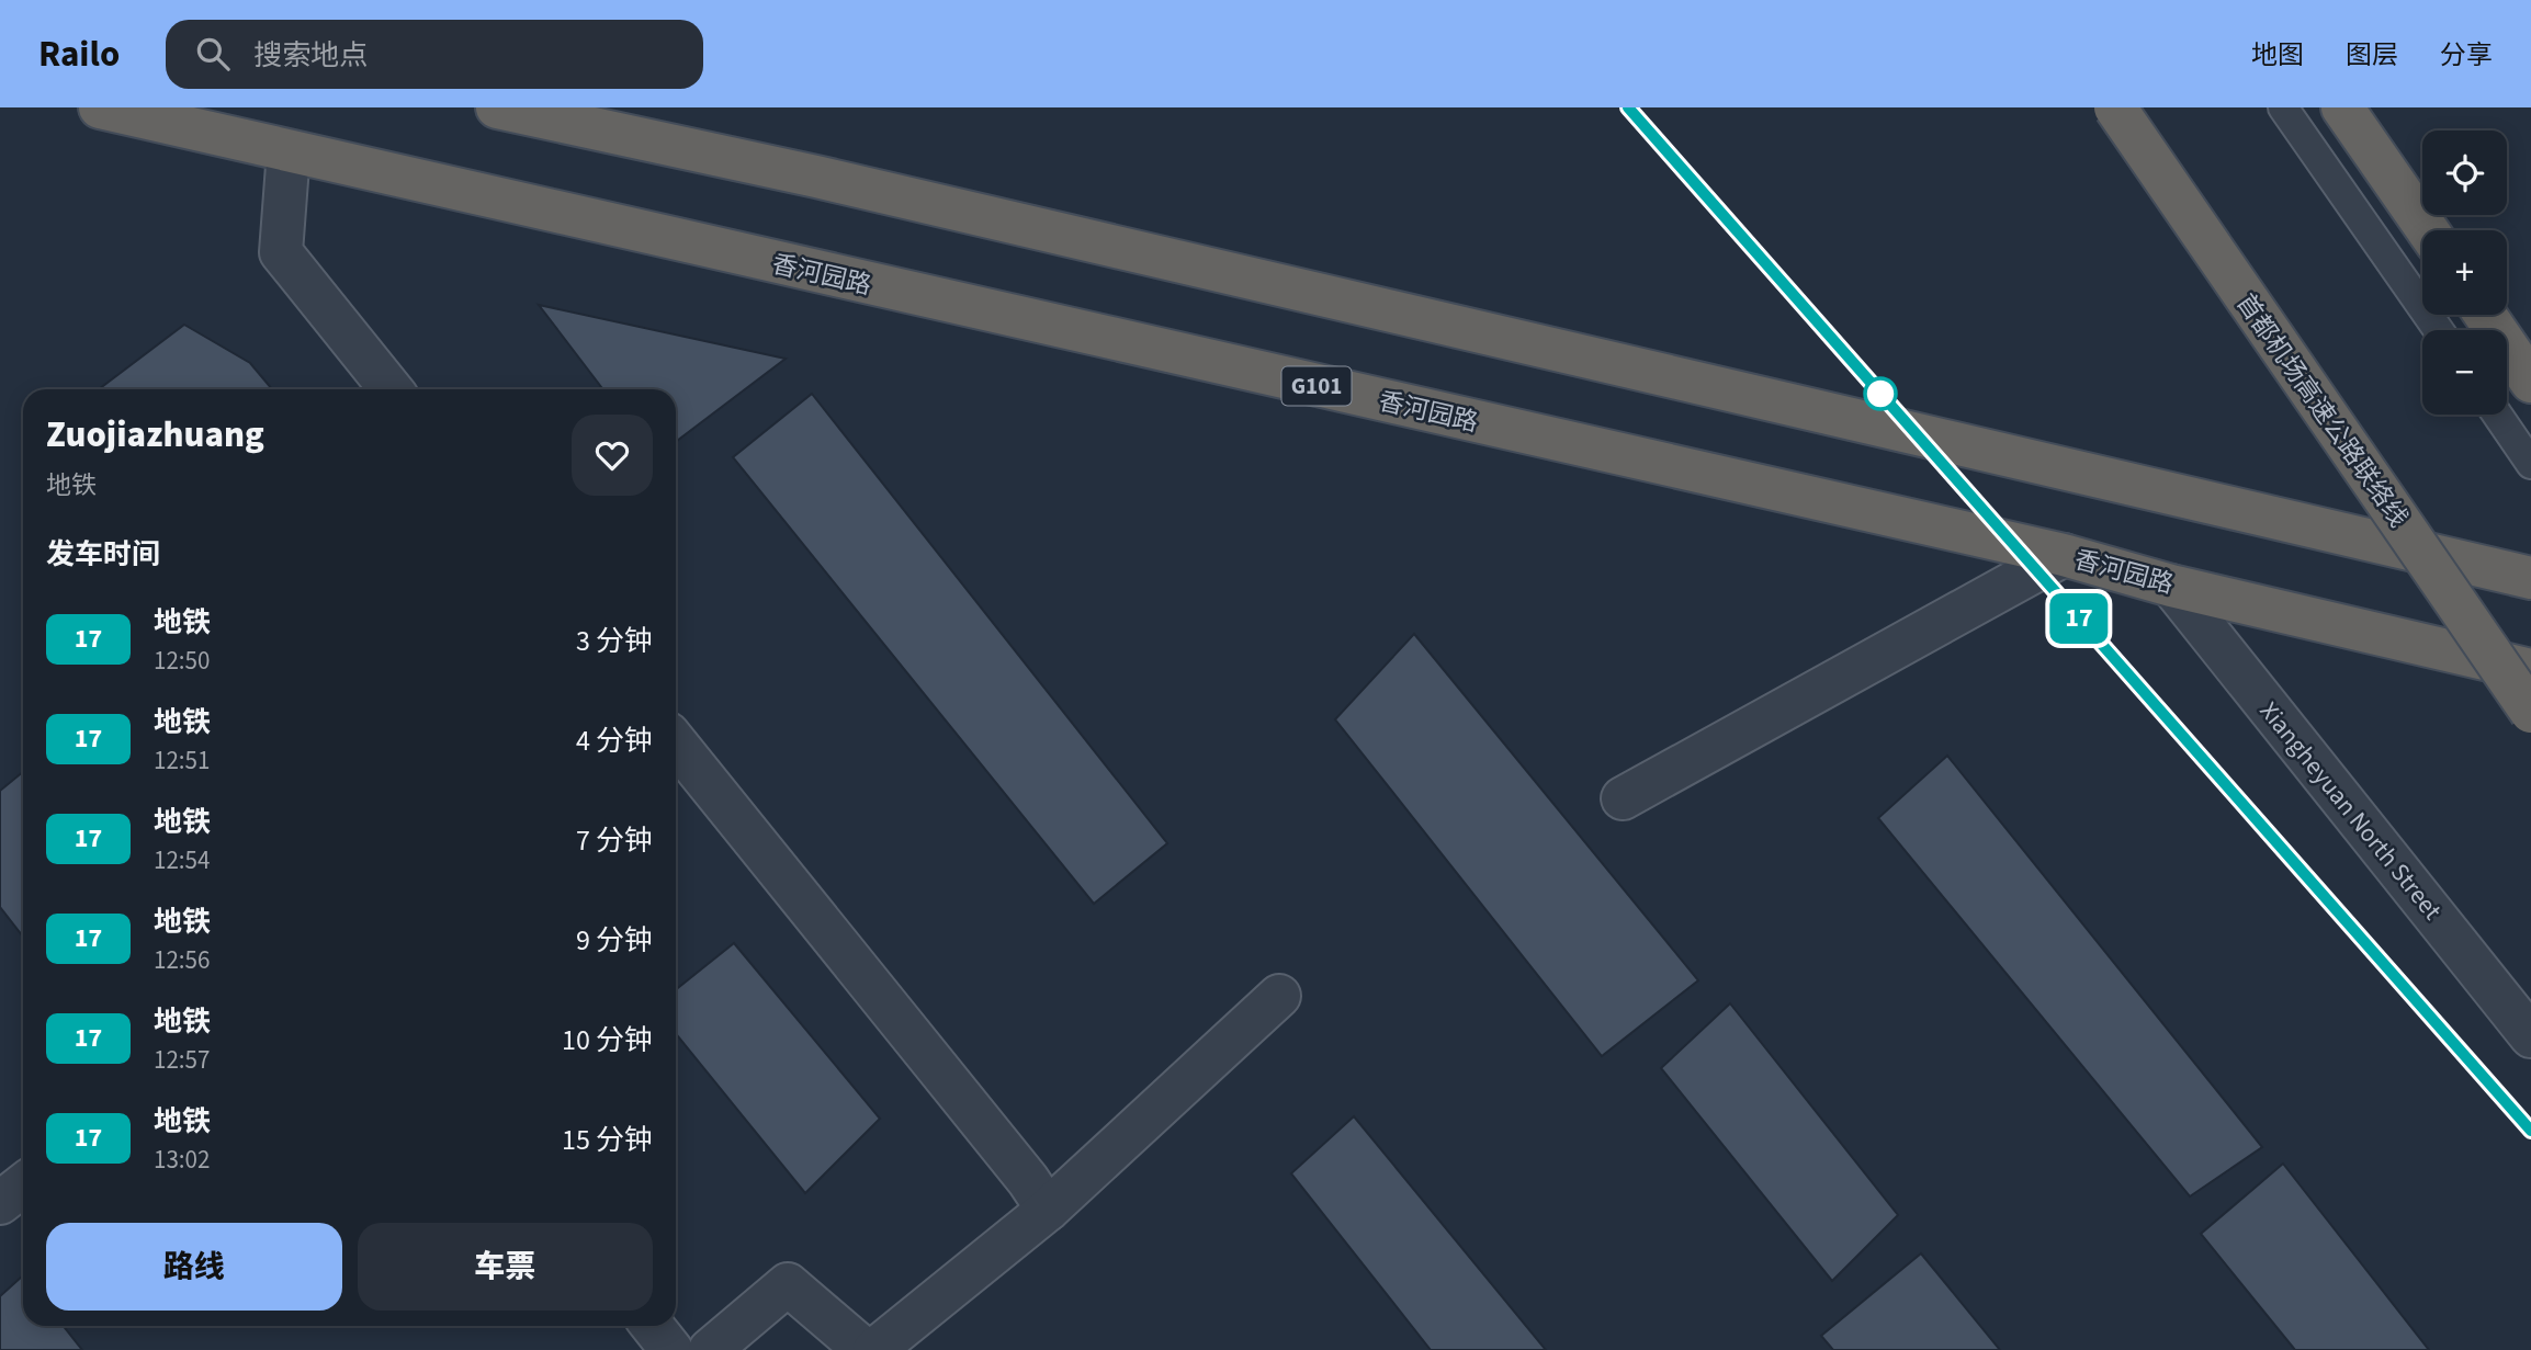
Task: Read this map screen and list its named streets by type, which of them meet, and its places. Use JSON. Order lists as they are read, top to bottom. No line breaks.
{"streets":{"highway":["香河园路","G101","首都机场高速公路联络线"],"street":["Xiangheyuan North Street"]},"crossings":[["香河园路","Xiangheyuan North Street"]],"lines":["metro line 17"],"page":{"header":"Railo","search":"搜索地点","nav":["地图","图层","分享"],"on_map":"17","map_buttons":["+","−"],"heading":[["Zuojiazhuang","地铁"],"发车时间"],"list":[{"mark":"17","name":"地铁","note":"12:50","value":"3 分钟"},{"mark":"17","name":"地铁","note":"12:51","value":"4 分钟"},{"mark":"17","name":"地铁","note":"12:54","value":"7 分钟"},{"mark":"17","name":"地铁","note":"12:56","value":"9 分钟"},{"mark":"17","name":"地铁","note":"12:57","value":"10 分钟"},{"mark":"17","name":"地铁","note":"13:02","value":"15 分钟"}],"buttons":["路线","车票"]}}
